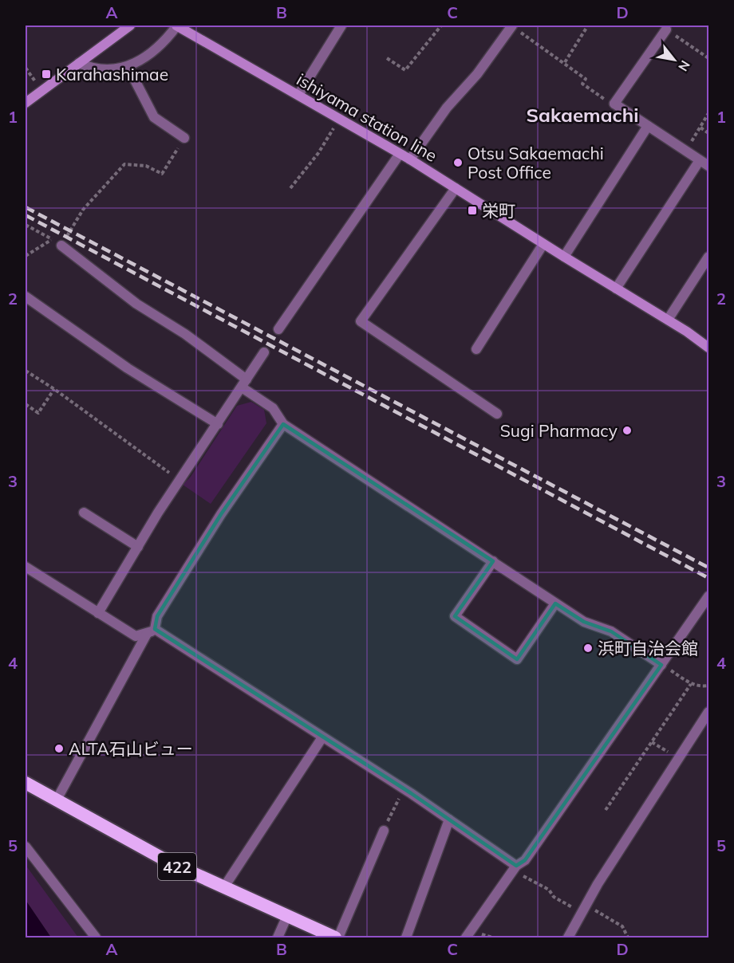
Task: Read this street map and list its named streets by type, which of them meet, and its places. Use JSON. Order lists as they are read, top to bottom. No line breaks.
{"streets":{"highway":["422"],"main road":["ishiyama station line"]},"districts":["Sakaemachi"],"places":{"transit":["Karahashimae","栄町"],"other":["Otsu Sakaemachi Post Office","Sugi Pharmacy","浜町自治会館","ALTA石山ビュー"]},"north":"bottom right","grid":{"columns":["A","B","C","D"],"rows":["1","2","3","4","5"]}}
